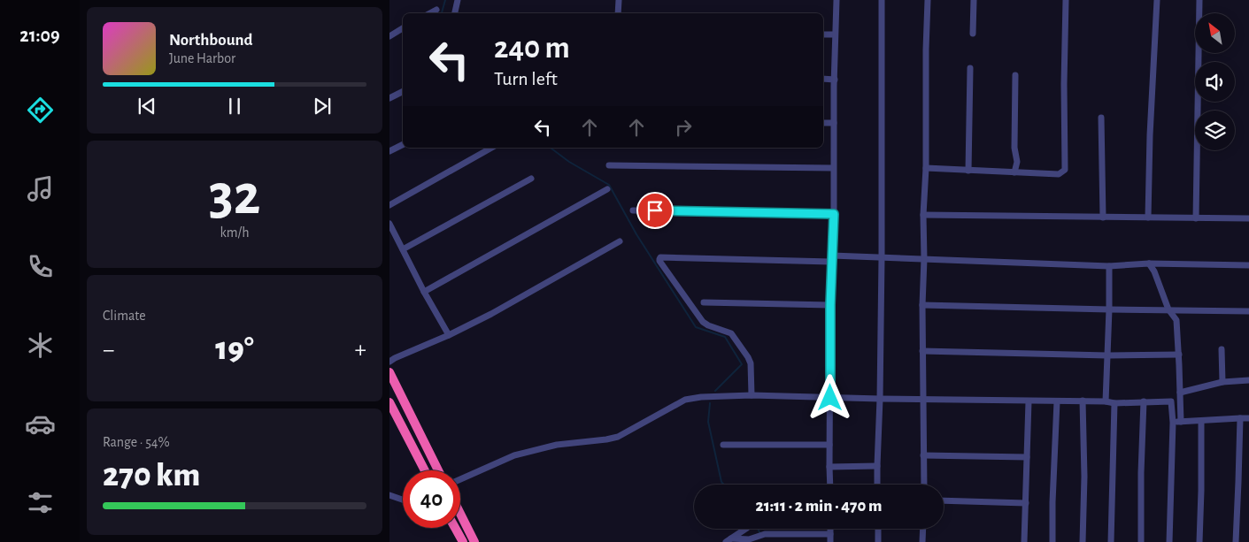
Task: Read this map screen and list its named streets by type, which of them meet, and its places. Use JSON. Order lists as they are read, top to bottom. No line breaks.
{"north":"top left","page":{"tabs":"21:09","turn":["240 m","Turn left"],"song":["Northbound","June Harbor"],"tile":[["32","km/h"],"Climate",["Range · 54%","270 km"]],"heat":["−","19°","+"],"limit":"40","trip":"21:11 · 2 min · 470 m"}}
